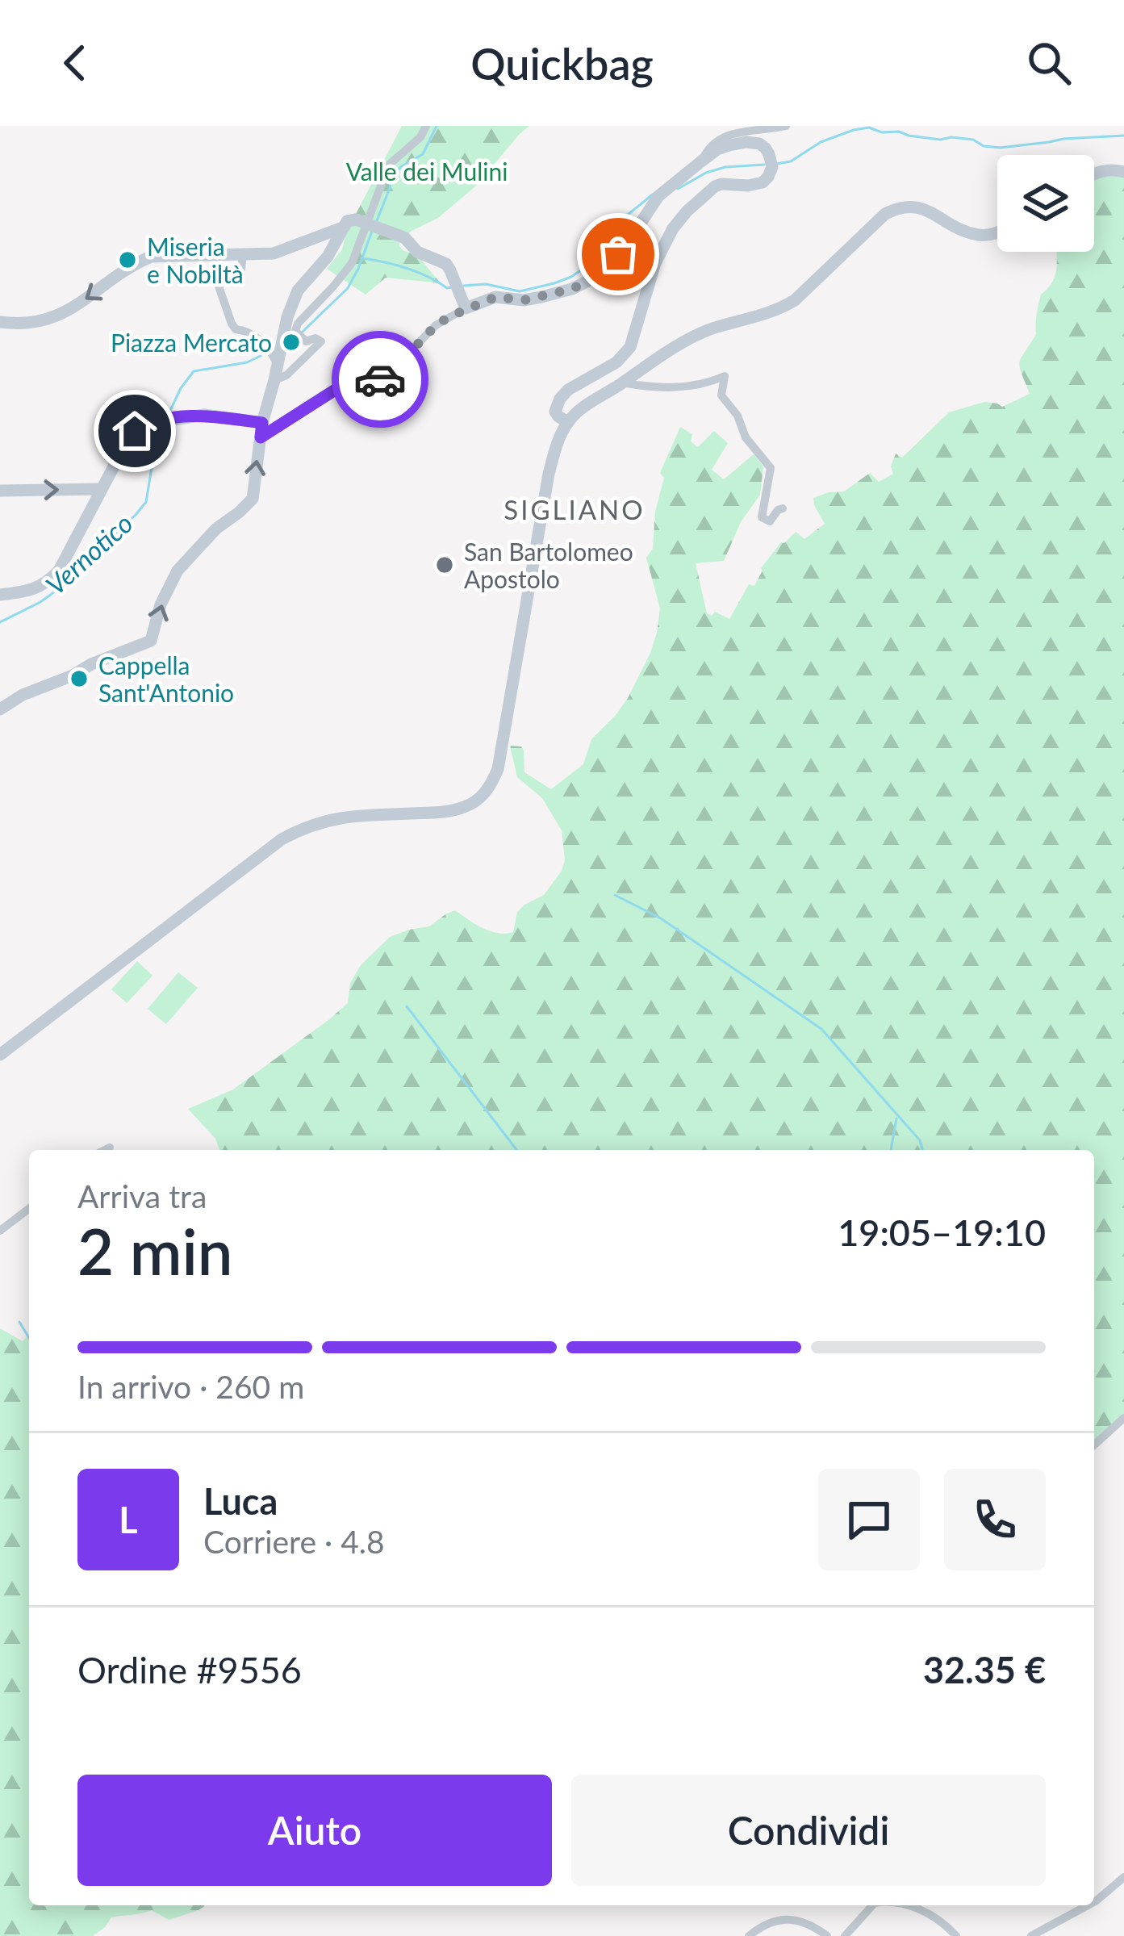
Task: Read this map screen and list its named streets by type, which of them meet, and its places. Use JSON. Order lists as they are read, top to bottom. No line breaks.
{"districts":["SIGLIANO"],"water":["Vernotico"],"parks":["Valle dei Mulini"],"places":["Miseria e Nobiltà","Piazza Mercato","San Bartolomeo Apostolo","Cappella Sant'Antonio"],"page":{"header":"Quickbag","heading":["2 min","Arriva tra","19:05–19:10"],"panel":["Luca","Corriere · 4.8","Ordine #9556","32.35 €"],"bar":"In arrivo · 260 m","round":"L","buttons":["Aiuto","Condividi"]}}
